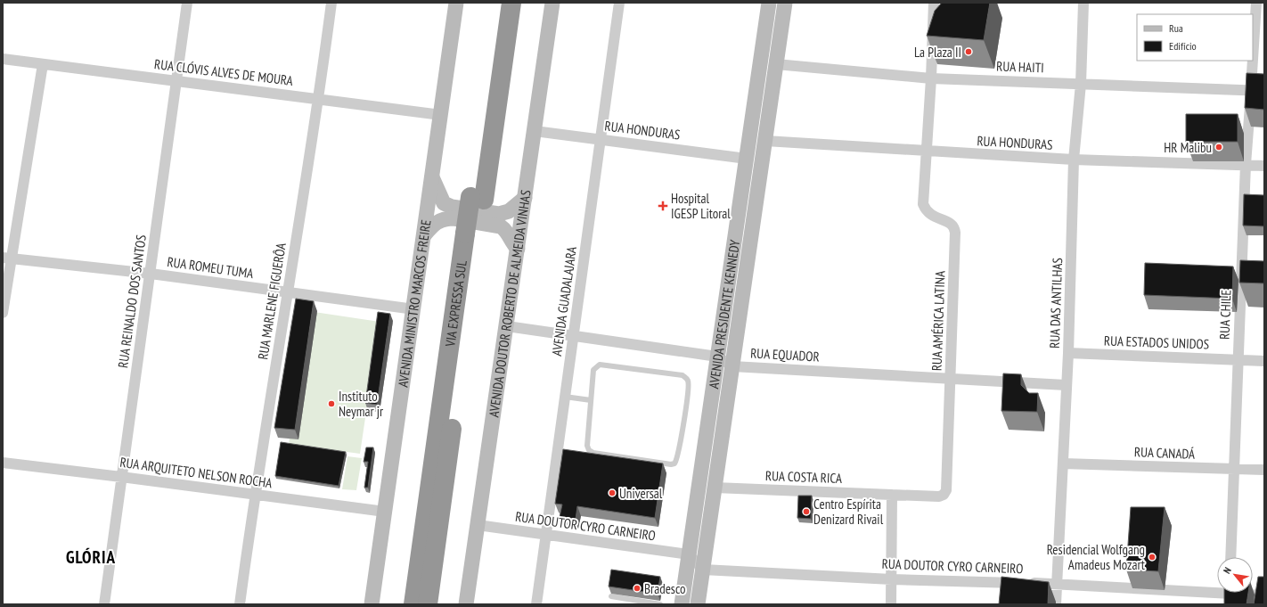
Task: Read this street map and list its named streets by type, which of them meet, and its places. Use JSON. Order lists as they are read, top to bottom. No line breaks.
{"streets":{"highway":["VIA EXPRESSA SUL"],"main road":["AVENIDA MINISTRO MARCOS FREIRE","AVENIDA DOUTOR ROBERTO DE ALMEIDA VINHAS","AVENIDA PRESIDENTE KENNEDY"],"street":["RUA HAITI","RUA CLÓVIS ALVES DE MOURA","RUA HONDURAS","RUA ROMEU TUMA","RUA REINALDO DOS SANTOS","RUA MARLENE FIGUERÔA","AVENIDA GUADALAJARA","RUA DAS ANTILHAS","RUA CHILE","RUA AMÉRICA LATINA","RUA ESTADOS UNIDOS","RUA EQUADOR","RUA CANADÁ","RUA ARQUITETO NELSON ROCHA","RUA COSTA RICA","RUA DOUTOR CYRO CARNEIRO"]},"crossings":[["RUA HAITI","RUA DAS ANTILHAS"],["RUA HAITI","AVENIDA PRESIDENTE KENNEDY"],["RUA HAITI","RUA CHILE"],["RUA HAITI","RUA AMÉRICA LATINA"],["RUA CLÓVIS ALVES DE MOURA","RUA REINALDO DOS SANTOS"],["RUA CLÓVIS ALVES DE MOURA","RUA MARLENE FIGUERÔA"],["RUA CLÓVIS ALVES DE MOURA","AVENIDA MINISTRO MARCOS FREIRE"],["RUA HONDURAS","AVENIDA GUADALAJARA"],["RUA HONDURAS","RUA DAS ANTILHAS"],["RUA HONDURAS","AVENIDA DOUTOR ROBERTO DE ALMEIDA VINHAS"],["RUA HONDURAS","AVENIDA PRESIDENTE KENNEDY"],["RUA HONDURAS","RUA CHILE"],["RUA HONDURAS","RUA AMÉRICA LATINA"],["RUA ROMEU TUMA","RUA REINALDO DOS SANTOS"],["RUA ROMEU TUMA","RUA MARLENE FIGUERÔA"],["RUA ROMEU TUMA","AVENIDA MINISTRO MARCOS FREIRE"],["RUA REINALDO DOS SANTOS","RUA ARQUITETO NELSON ROCHA"],["RUA MARLENE FIGUERÔA","RUA ARQUITETO NELSON ROCHA"],["AVENIDA GUADALAJARA","RUA EQUADOR"],["AVENIDA GUADALAJARA","RUA DOUTOR CYRO CARNEIRO"],["RUA DAS ANTILHAS","RUA ESTADOS UNIDOS"],["RUA DAS ANTILHAS","RUA EQUADOR"],["RUA DAS ANTILHAS","RUA CANADÁ"],["RUA DAS ANTILHAS","RUA DOUTOR CYRO CARNEIRO"],["AVENIDA MINISTRO MARCOS FREIRE","RUA ARQUITETO NELSON ROCHA"],["AVENIDA DOUTOR ROBERTO DE ALMEIDA VINHAS","RUA EQUADOR"],["AVENIDA DOUTOR ROBERTO DE ALMEIDA VINHAS","RUA DOUTOR CYRO CARNEIRO"],["AVENIDA PRESIDENTE KENNEDY","RUA EQUADOR"],["AVENIDA PRESIDENTE KENNEDY","RUA COSTA RICA"],["AVENIDA PRESIDENTE KENNEDY","RUA DOUTOR CYRO CARNEIRO"],["RUA CHILE","RUA ESTADOS UNIDOS"],["RUA CHILE","RUA CANADÁ"],["RUA AMÉRICA LATINA","RUA EQUADOR"],["RUA AMÉRICA LATINA","RUA COSTA RICA"]],"districts":["GLÓRIA"],"places":{"other":["La Plaza II","HR Malibu","Instituto Neymar jr","Universal","Centro Espírita Denizard Rivail","Residencial Wolfgang Amadeus Mozart","Bradesco"],"health":["Hospital IGESP Litoral"]},"legend":["Rua","Edifício"],"north":"top left"}
